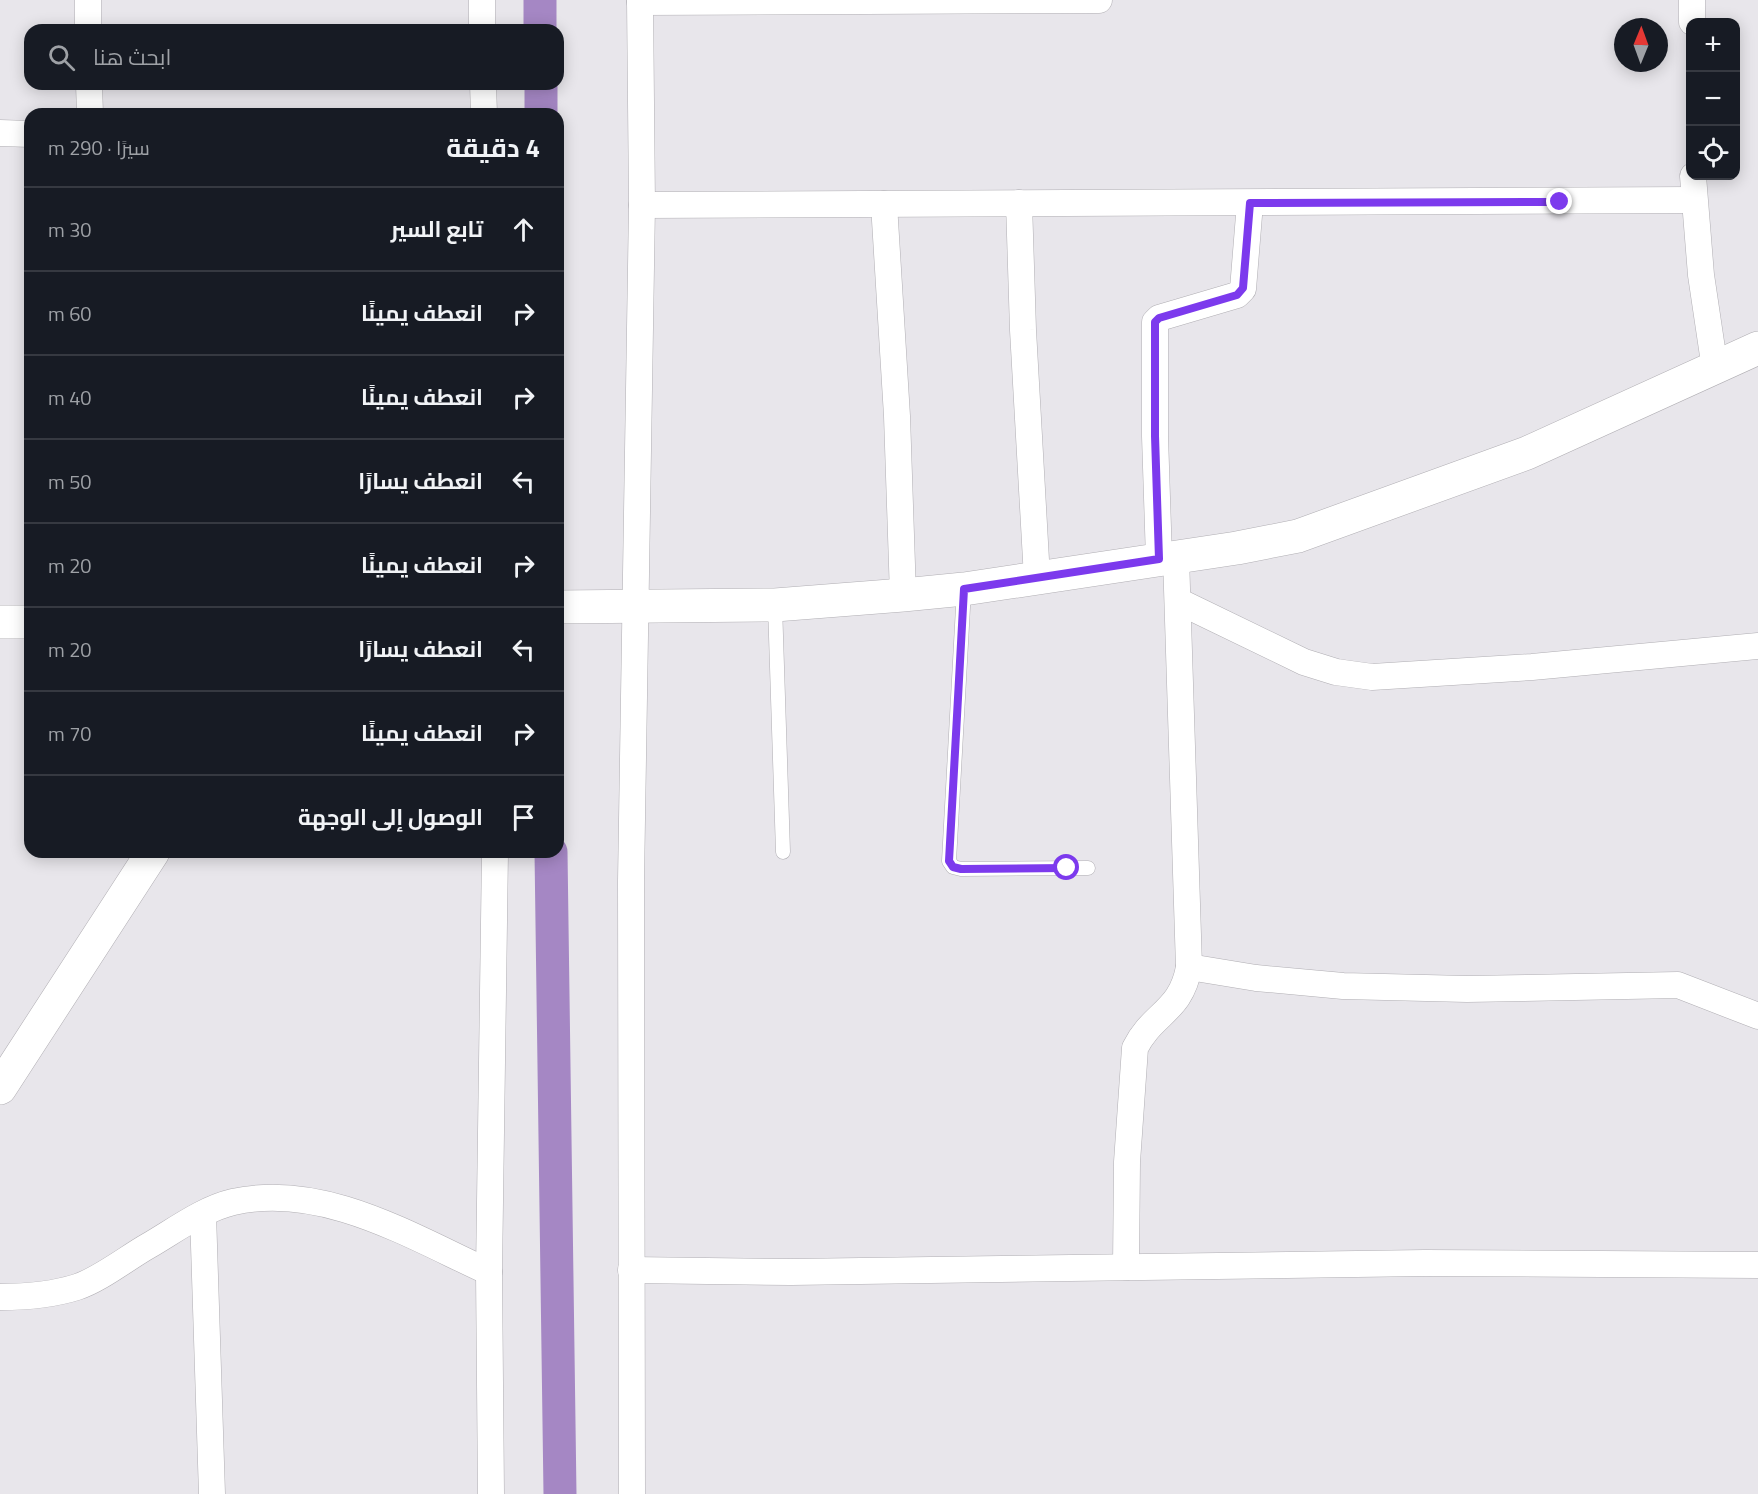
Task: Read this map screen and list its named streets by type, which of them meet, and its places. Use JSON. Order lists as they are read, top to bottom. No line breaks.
{"north":"top","page":{"map_buttons":["+","−"],"search":"ابحث هنا","heading":["4 دقيقة","سيرًا · 290 m"],"list":[["تابع السير","30 m"],["انعطف يمينًا","60 m"],["انعطف يمينًا","40 m"],["انعطف يسارًا","50 m"],["انعطف يمينًا","20 m"],["انعطف يسارًا","20 m"],["انعطف يمينًا","70 m"],"الوصول إلى الوجهة"]}}
